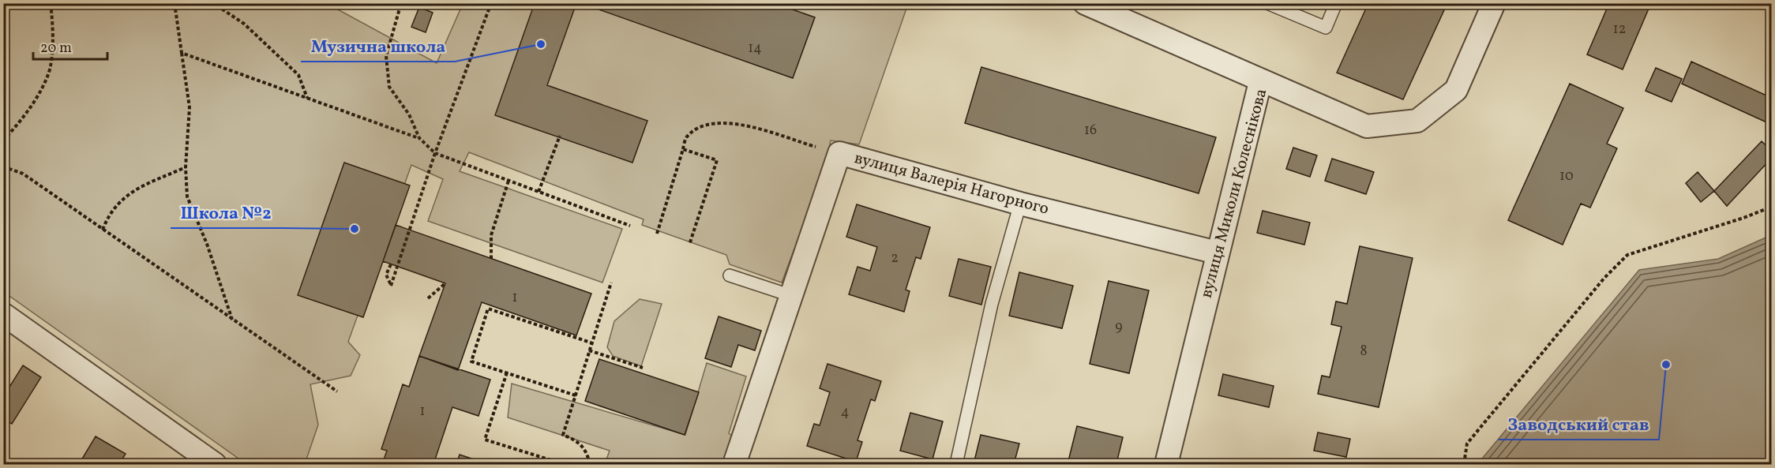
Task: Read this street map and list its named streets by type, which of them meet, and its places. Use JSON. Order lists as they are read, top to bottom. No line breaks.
{"streets":{"street":["вулиця Валерія Нагорного","вулиця Миколи Колеснікова"]},"crossings":[["вулиця Валерія Нагорного","вулиця Миколи Колеснікова"]],"places":["Музична школа","Школа №2","Заводський став"],"house_numbers":["12","14","16","10","2","1","9","8","1","4"],"scale_bar":"20 m"}
